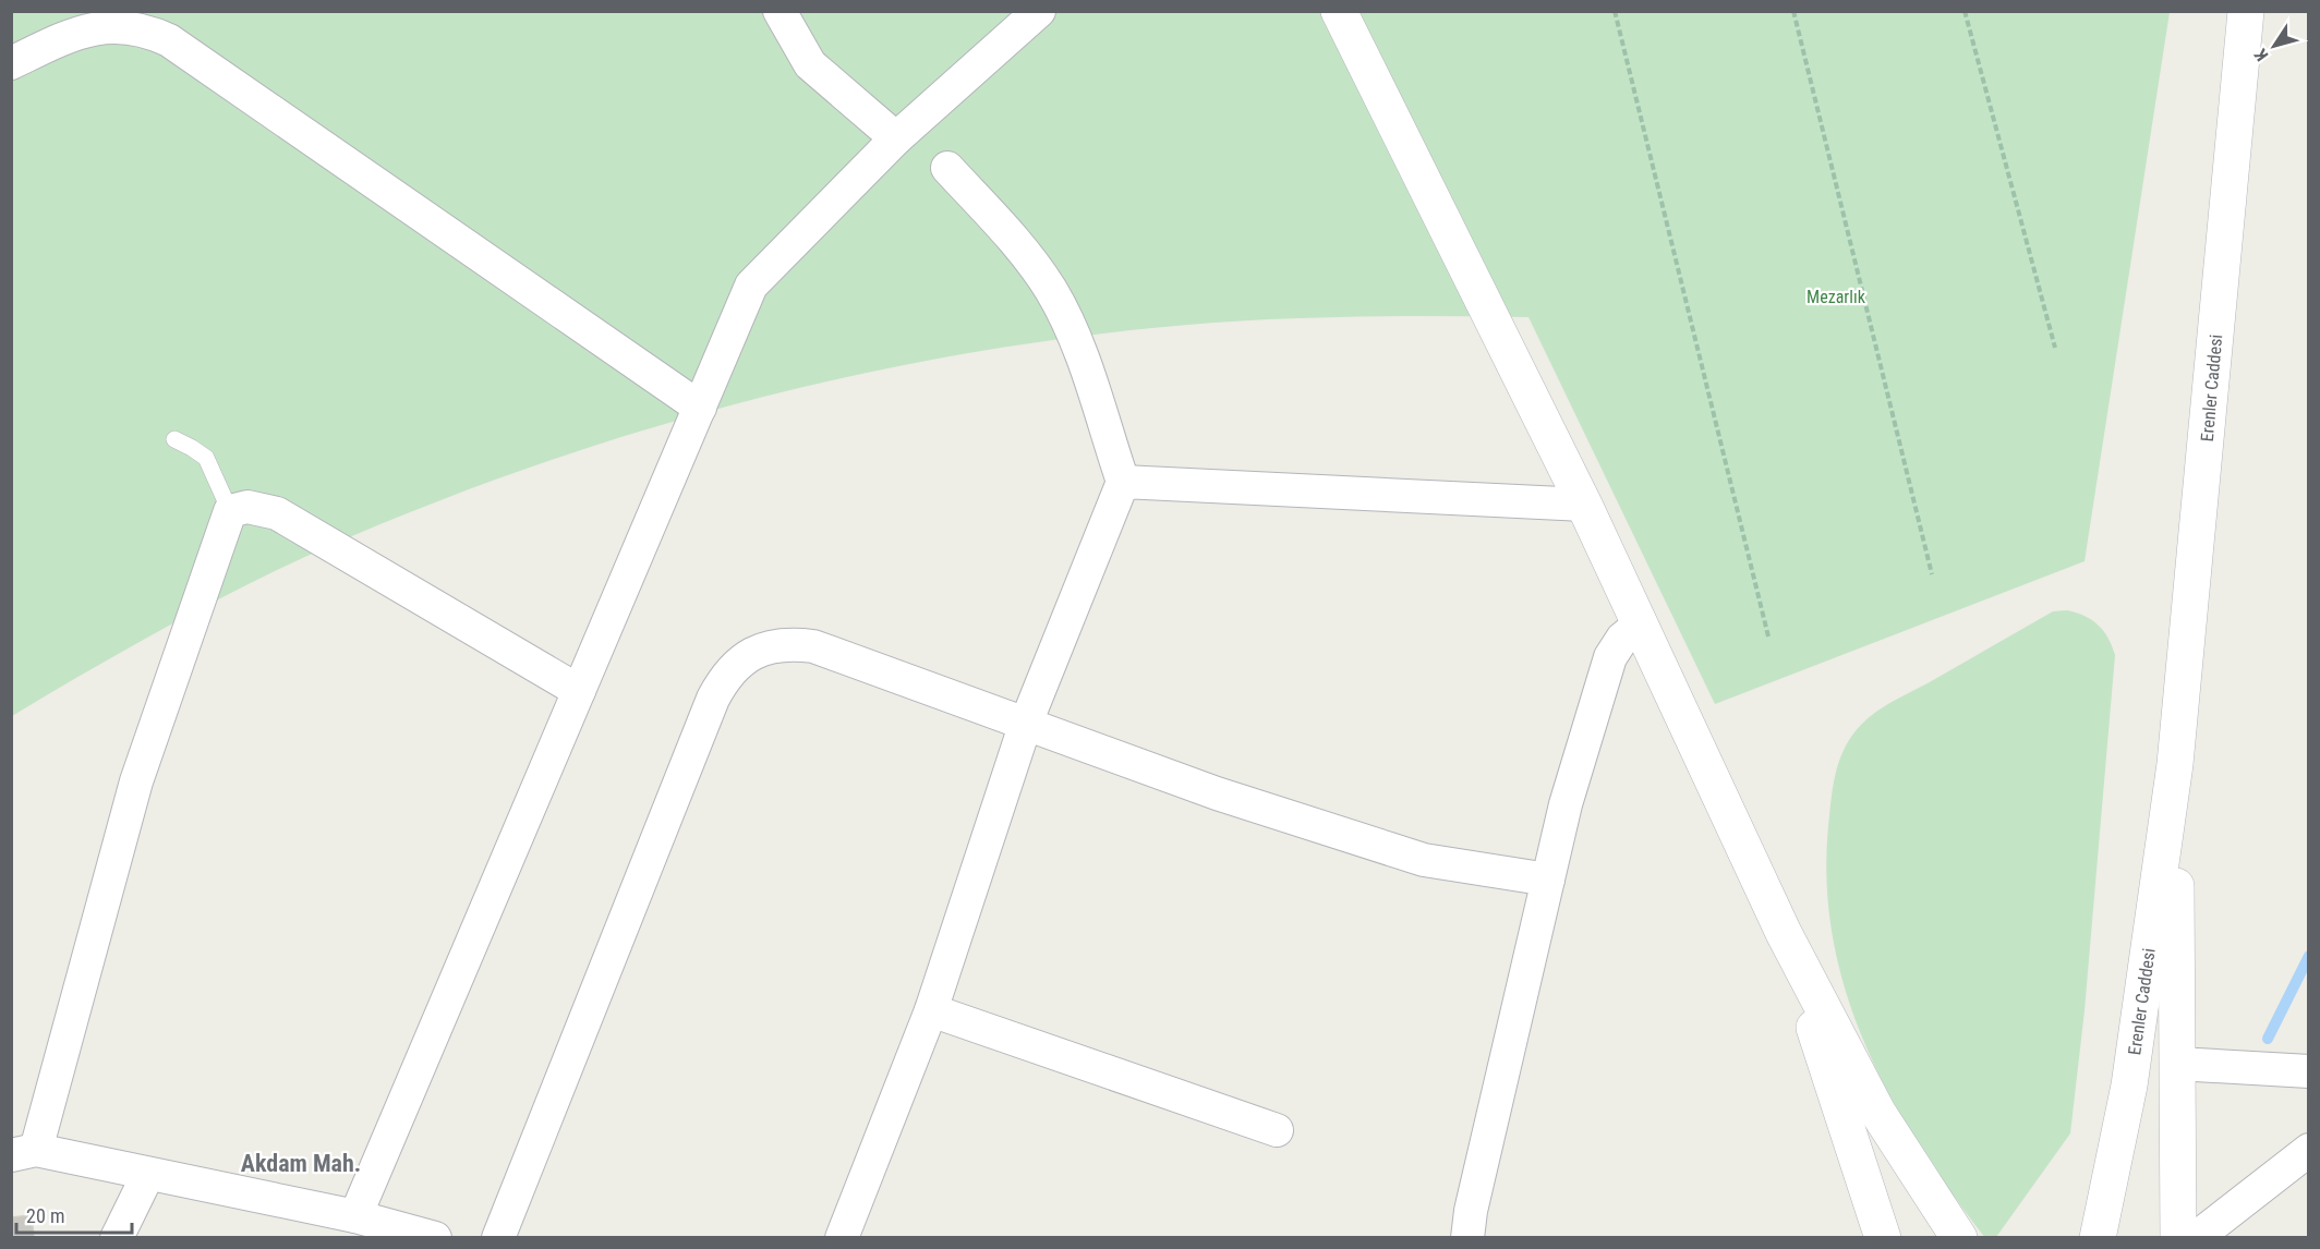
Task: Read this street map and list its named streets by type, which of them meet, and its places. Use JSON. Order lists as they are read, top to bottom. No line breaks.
{"streets":{"main road":["Erenler Caddesi"]},"districts":["Akdam Mah."],"parks":["Mezarlık"],"scale_bar":"20 m","north":"bottom left"}
